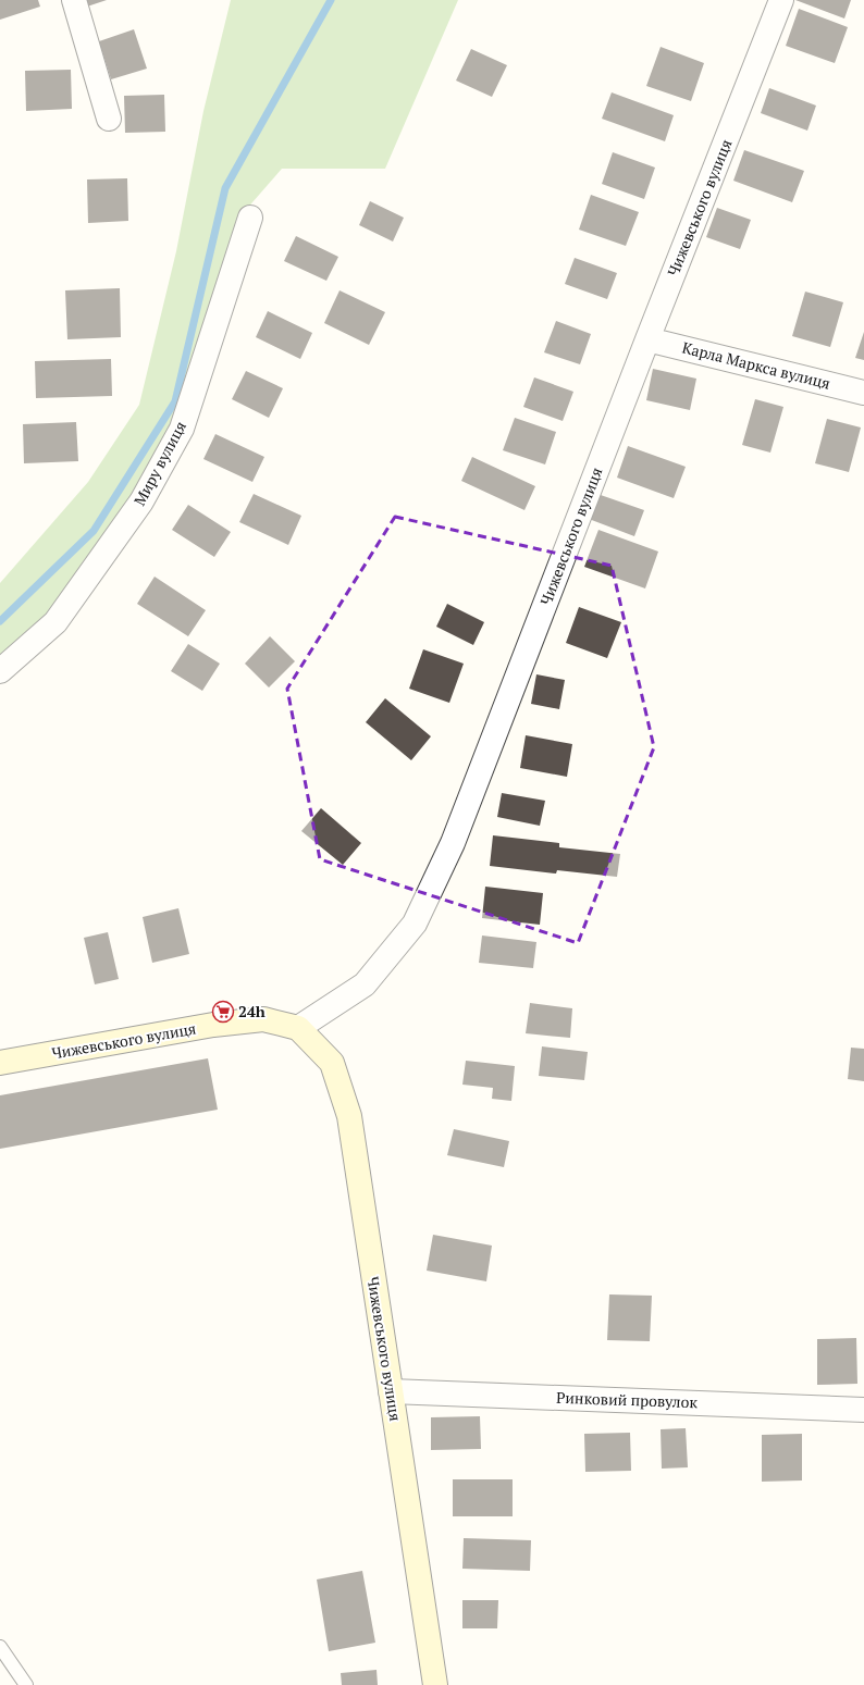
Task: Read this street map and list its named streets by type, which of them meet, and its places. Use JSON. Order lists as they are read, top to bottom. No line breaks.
{"streets":{"street":["Чижевського вулиця","Карла Маркса вулиця","Миру вулиця","Ринковий провулок"]},"crossings":[["Чижевського вулиця","Карла Маркса вулиця"],["Чижевського вулиця","Ринковий провулок"]],"places":{"supermarket":["24h"]}}
